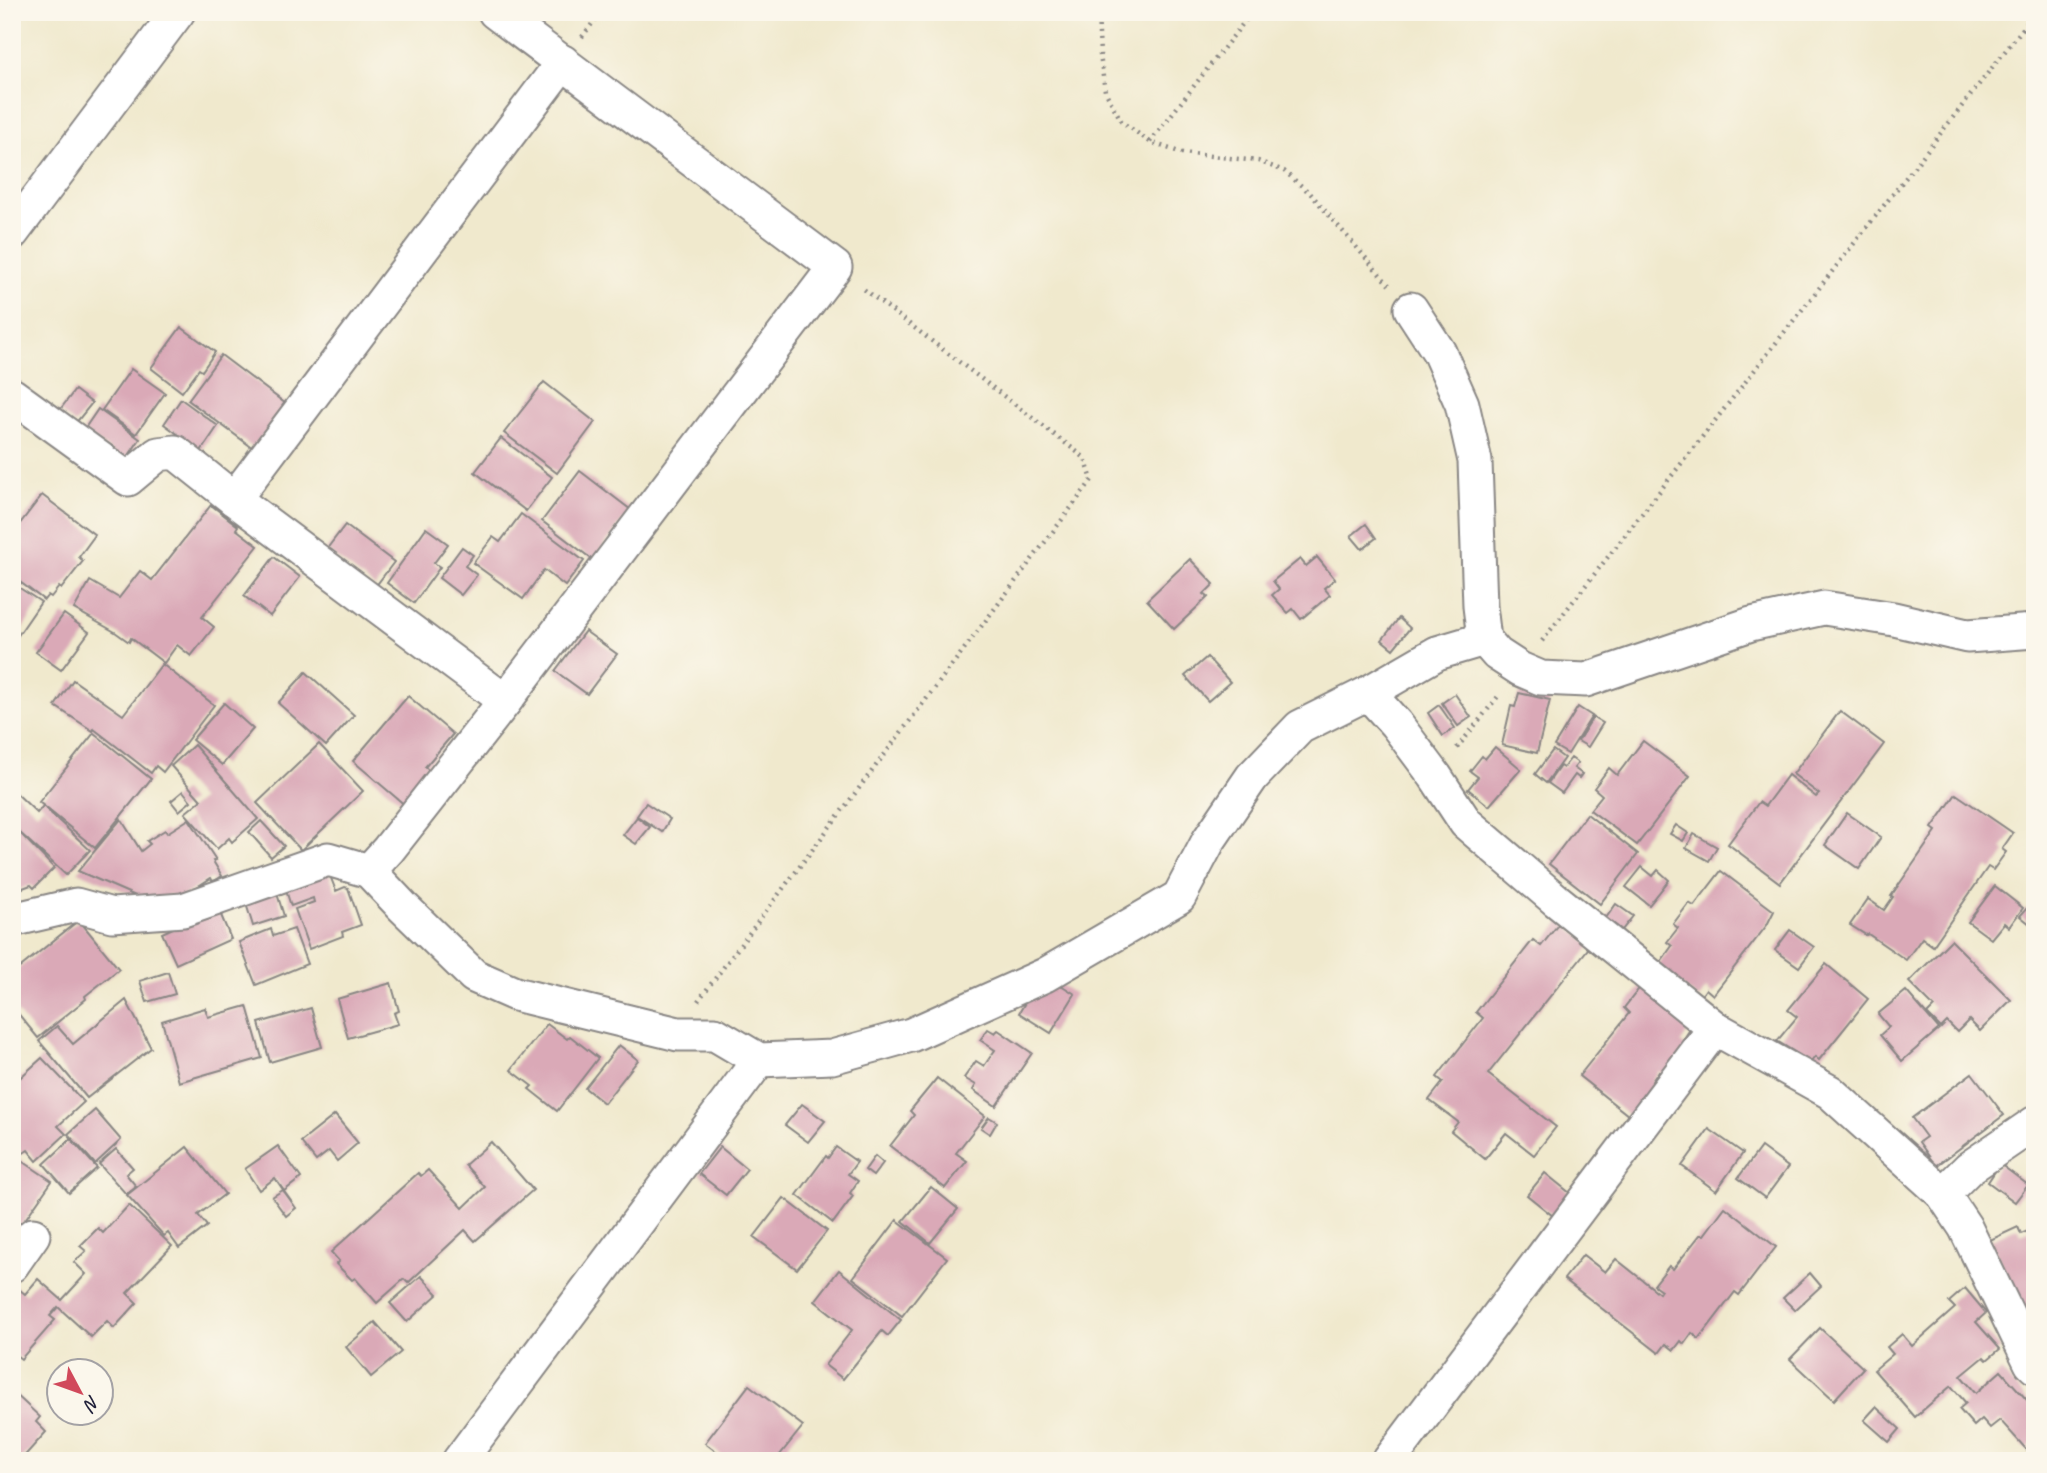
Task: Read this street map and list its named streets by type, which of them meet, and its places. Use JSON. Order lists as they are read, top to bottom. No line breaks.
{"north":"bottom right"}
